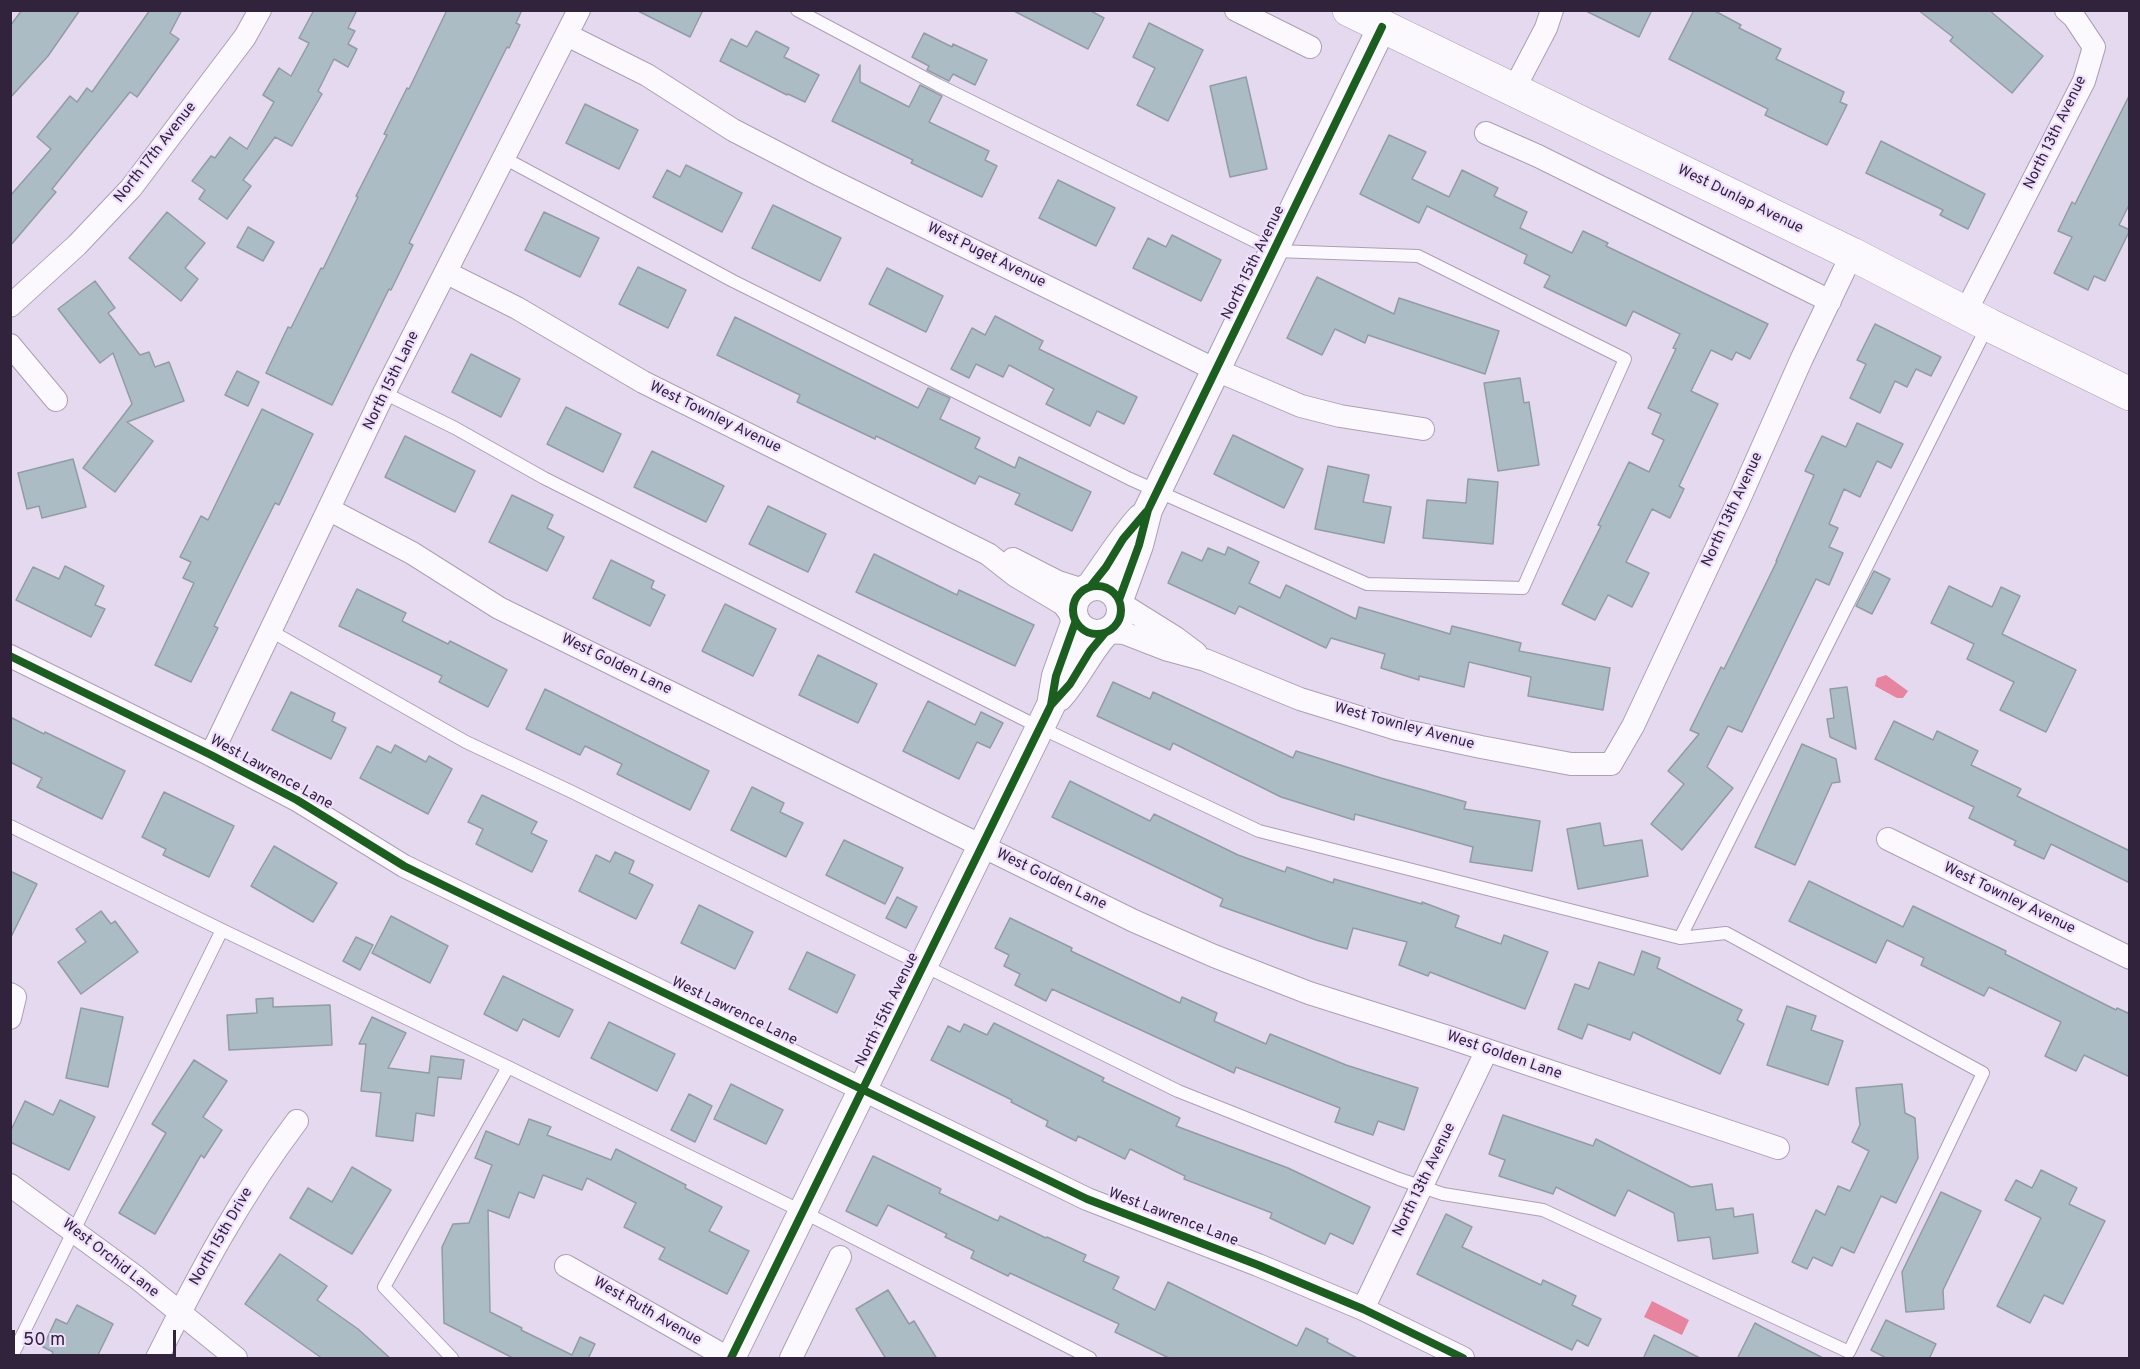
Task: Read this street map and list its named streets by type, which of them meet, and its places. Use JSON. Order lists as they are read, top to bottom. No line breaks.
{"streets":{"main road":["West Dunlap Avenue"],"street":["North 13th Avenue","North 17th Avenue","West Puget Avenue","North 15th Avenue","North 15th Lane","West Townley Avenue","West Golden Lane","West Lawrence Lane","North 15th Drive","West Orchid Lane","West Ruth Avenue"]},"crossings":[["North 13th Avenue","West Dunlap Avenue"],["North 13th Avenue","West Townley Avenue"],["North 13th Avenue","West Golden Lane"],["North 13th Avenue","West Lawrence Lane"],["West Dunlap Avenue","North 15th Avenue"],["West Puget Avenue","North 15th Avenue"],["West Puget Avenue","North 15th Lane"],["North 15th Avenue","West Townley Avenue"],["North 15th Avenue","West Golden Lane"],["North 15th Avenue","West Lawrence Lane"],["North 15th Avenue","West Ruth Avenue"],["North 15th Lane","West Townley Avenue"],["North 15th Lane","West Golden Lane"],["North 15th Lane","West Lawrence Lane"],["North 15th Drive","West Orchid Lane"]],"scale_bar":"50 m"}
